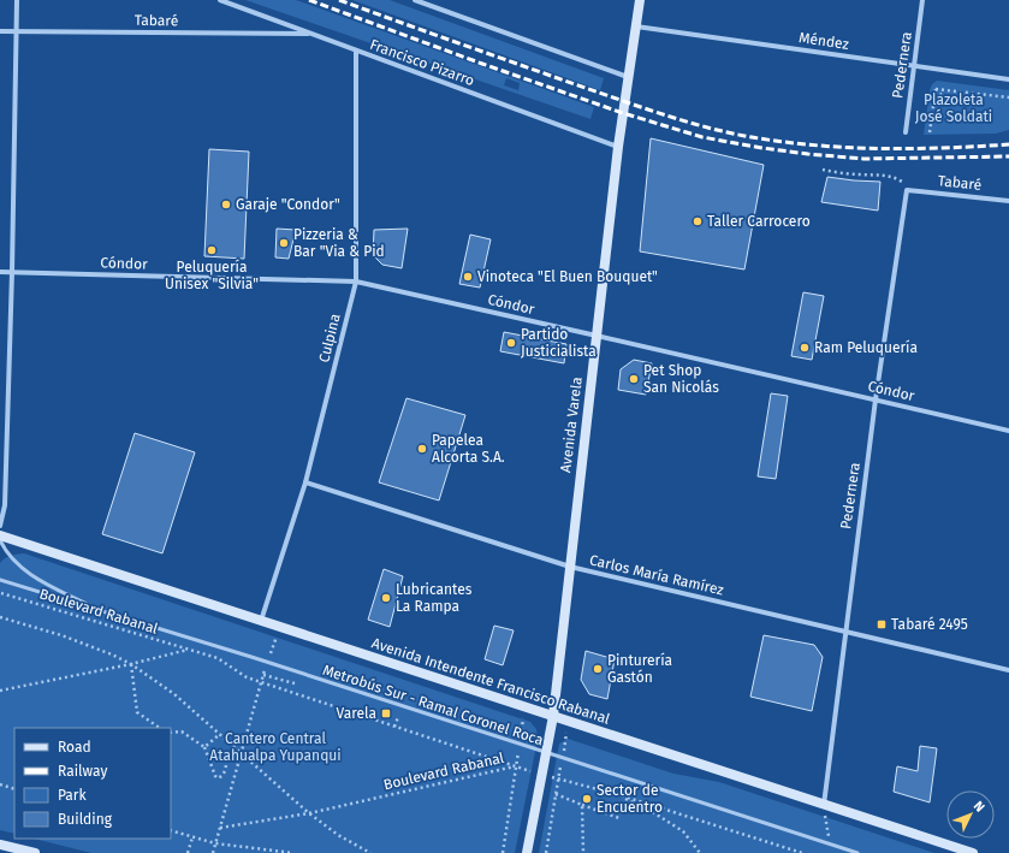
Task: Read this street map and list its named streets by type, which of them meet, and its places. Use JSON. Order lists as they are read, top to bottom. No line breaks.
{"streets":{"main road":["Avenida Varela","Avenida Intendente Francisco Rabanal"],"street":["Tabaré","Méndez","Francisco Pizarro","Pedernera","Cóndor","Culpina","Carlos María Ramírez"],"lane":["Metrobús Sur - Ramal Coronel Roca"],"path":["Boulevard Rabanal"]},"crossings":[["Tabaré","Francisco Pizarro"],["Tabaré","Pedernera"],["Méndez","Pedernera"],["Méndez","Avenida Varela"],["Francisco Pizarro","Culpina"],["Francisco Pizarro","Avenida Varela"],["Pedernera","Cóndor"],["Pedernera","Carlos María Ramírez"],["Pedernera","Avenida Intendente Francisco Rabanal"],["Cóndor","Culpina"],["Cóndor","Avenida Varela"],["Culpina","Carlos María Ramírez"],["Culpina","Avenida Intendente Francisco Rabanal"],["Avenida Varela","Carlos María Ramírez"],["Avenida Varela","Avenida Intendente Francisco Rabanal"],["Avenida Varela","Metrobús Sur - Ramal Coronel Roca"]],"parks":["Plazoleta José Soldati","Cantero Central Atahualpa Yupanqui"],"places":{"other":["Garaje \"Condor\"","Taller Carrocero","Pizzeria & Bar \"Via & Pid","Peluquería Unisex \"Silvia\"","Vinoteca \"El Buen Bouquet\"","Partido Justicialista","Ram Peluquería","Pet Shop San Nicolás","Papelea Alcorta S.A.","Lubricantes La Rampa","Pinturería Gastón","Sector de Encuentro"],"transit":["Tabaré 2495","Varela"]},"legend":["Road","Railway","Park","Building"],"north":"top right"}
